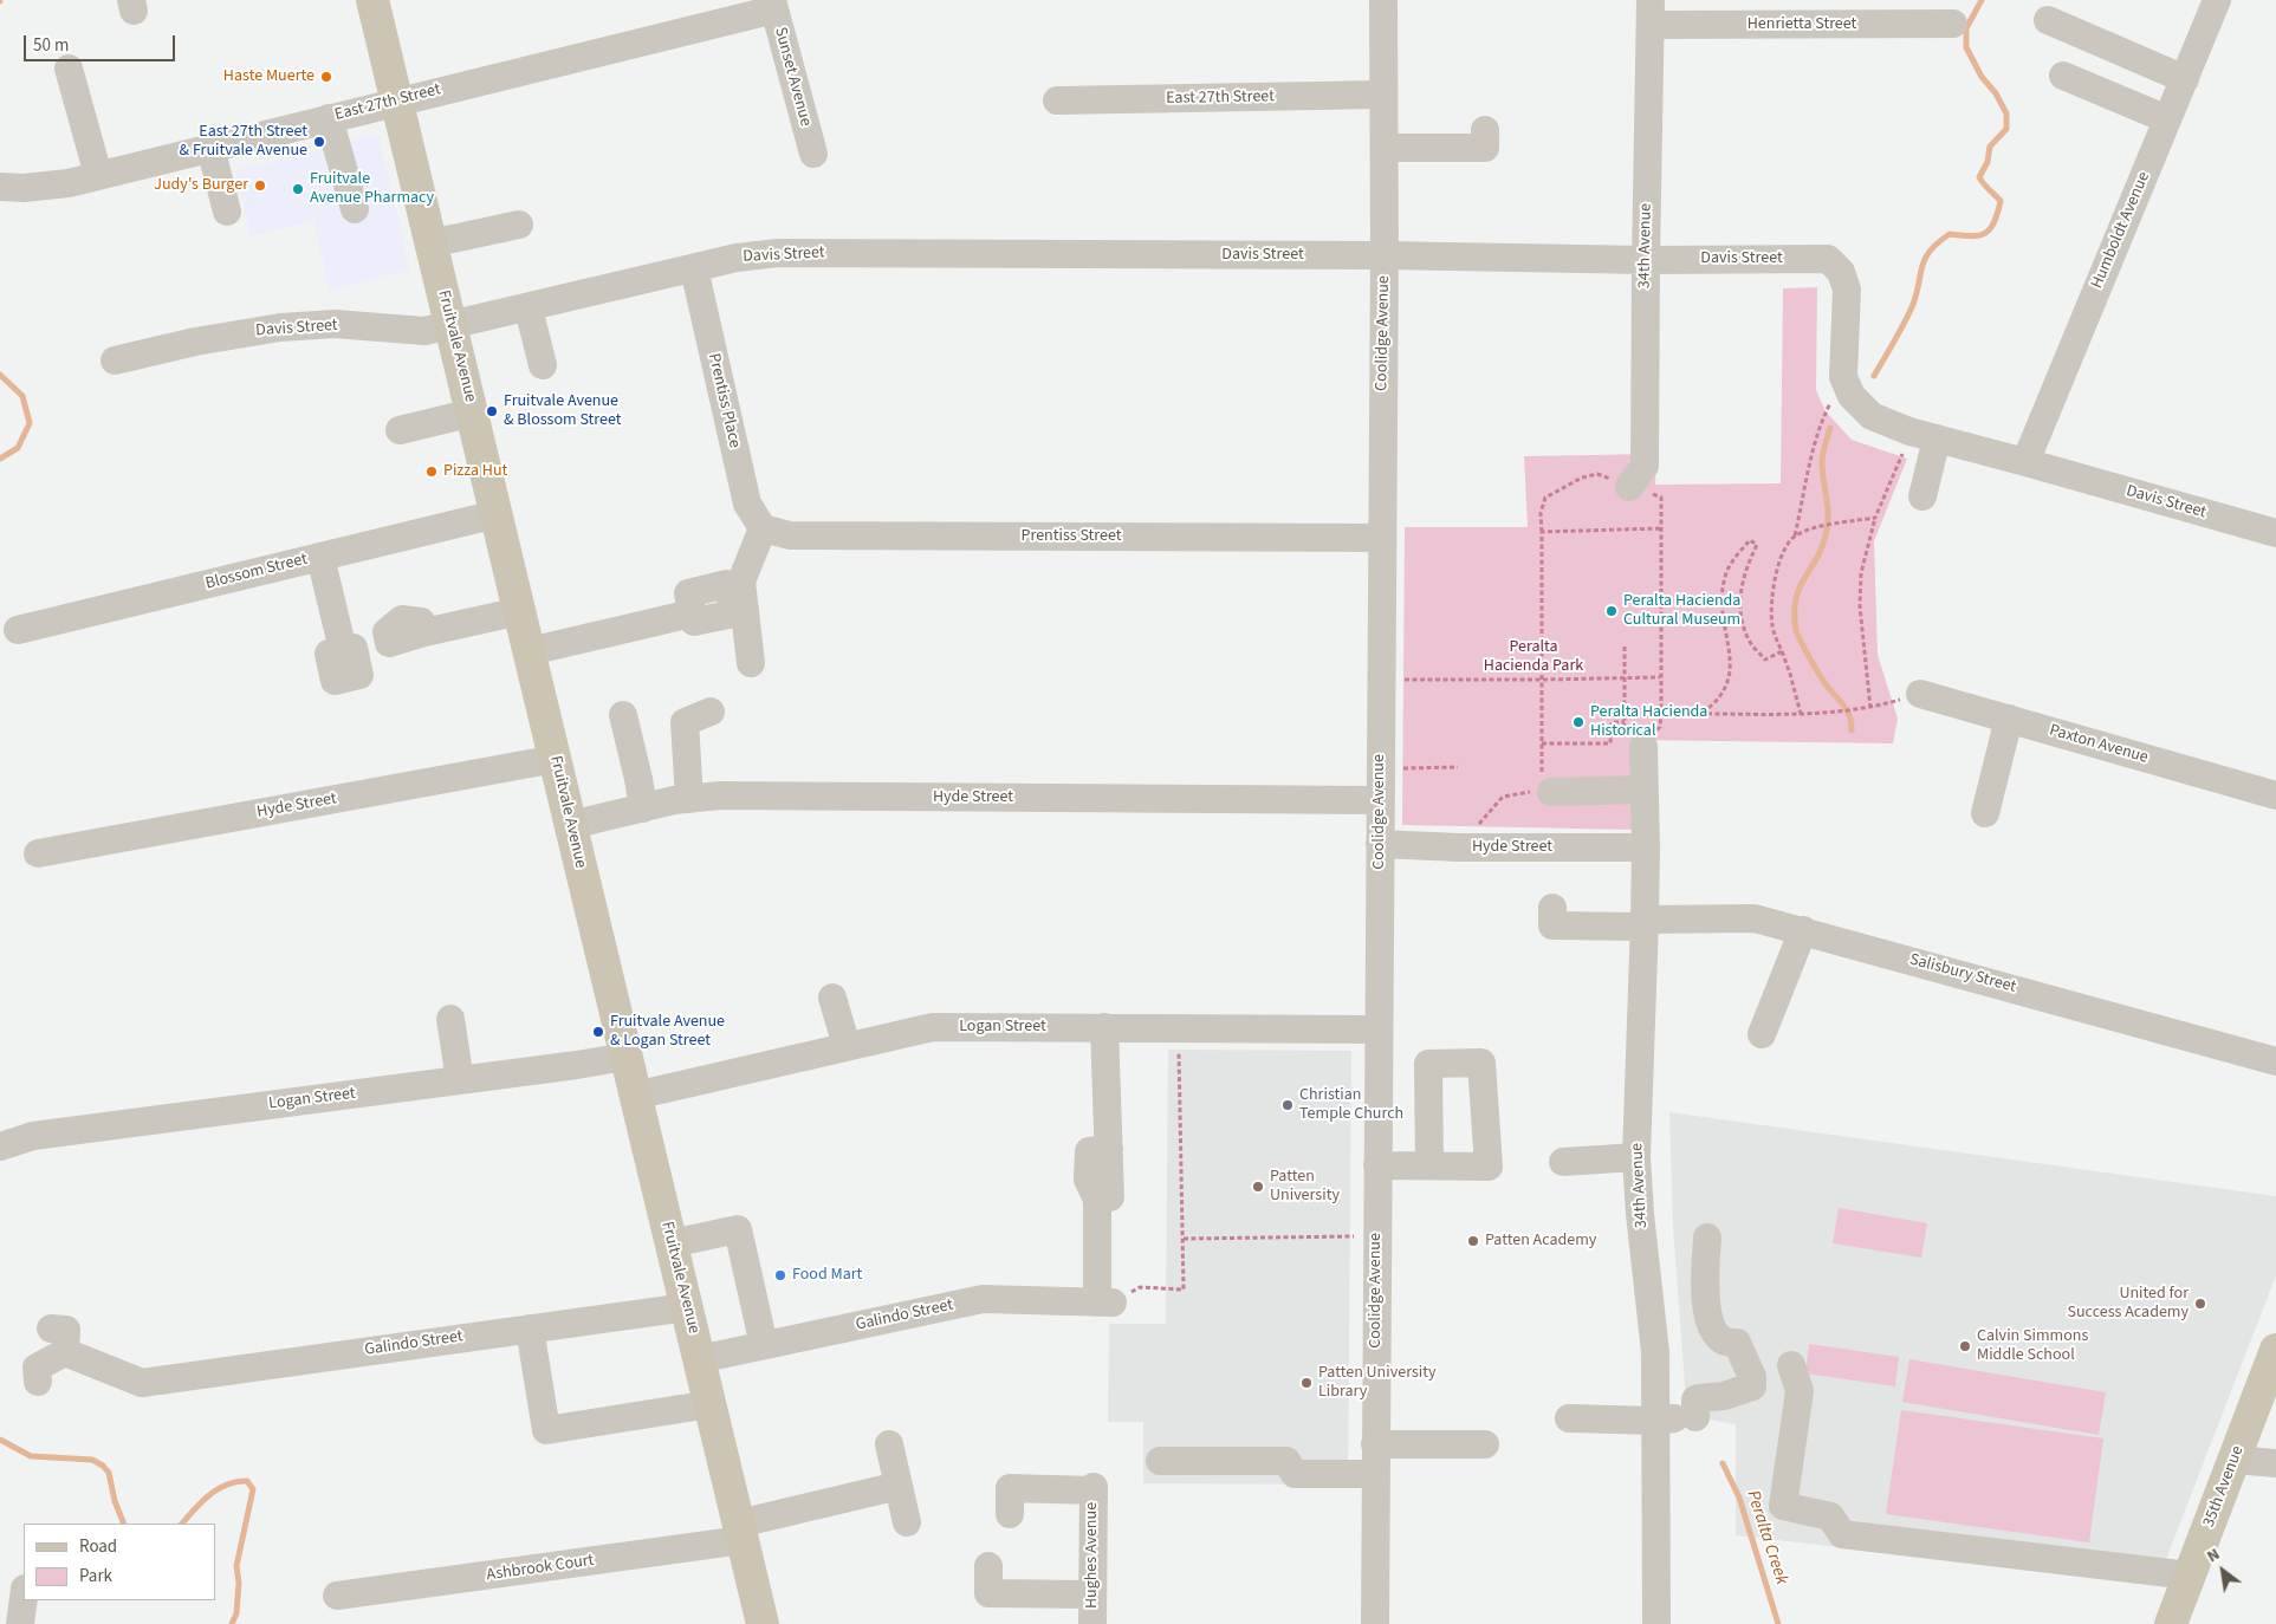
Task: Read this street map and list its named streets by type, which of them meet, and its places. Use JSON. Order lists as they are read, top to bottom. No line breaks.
{"streets":{"main road":["Fruitvale Avenue","35th Avenue"],"street":["Henrietta Street","Sunset Avenue","East 27th Street","Humboldt Avenue","34th Avenue","Davis Street","Coolidge Avenue","Prentiss Place","Prentiss Street","Blossom Street","Paxton Avenue","Hyde Street","Salisbury Street","Logan Street","Galindo Street","Hughes Avenue","Ashbrook Court"]},"crossings":[["Henrietta Street","34th Avenue"],["Sunset Avenue","East 27th Street"],["East 27th Street","Coolidge Avenue"],["East 27th Street","Fruitvale Avenue"],["Humboldt Avenue","Davis Street"],["34th Avenue","Davis Street"],["34th Avenue","Hyde Street"],["34th Avenue","Salisbury Street"],["Davis Street","Coolidge Avenue"],["Davis Street","Fruitvale Avenue"],["Davis Street","Prentiss Place"],["Coolidge Avenue","Prentiss Street"],["Coolidge Avenue","Hyde Street"],["Coolidge Avenue","Logan Street"],["Fruitvale Avenue","Blossom Street"],["Fruitvale Avenue","Hyde Street"],["Fruitvale Avenue","Logan Street"],["Fruitvale Avenue","Galindo Street"],["Fruitvale Avenue","Ashbrook Court"],["Prentiss Place","Prentiss Street"]],"water":["Peralta Creek"],"parks":["Peralta Hacienda Park"],"places":["Haste Muerte","East 27th Street & Fruitvale Avenue","Judy's Burger","Fruitvale Avenue Pharmacy","Fruitvale Avenue & Blossom Street","Pizza Hut","Peralta Hacienda Cultural Museum","Peralta Hacienda Historical","Fruitvale Avenue & Logan Street","Christian Temple Church","Patten University","Patten Academy","Food Mart","United for Success Academy","Calvin Simmons Middle School","Patten University Library"],"legend":["Road","Park"],"scale_bar":"50 m","north":"top left"}
